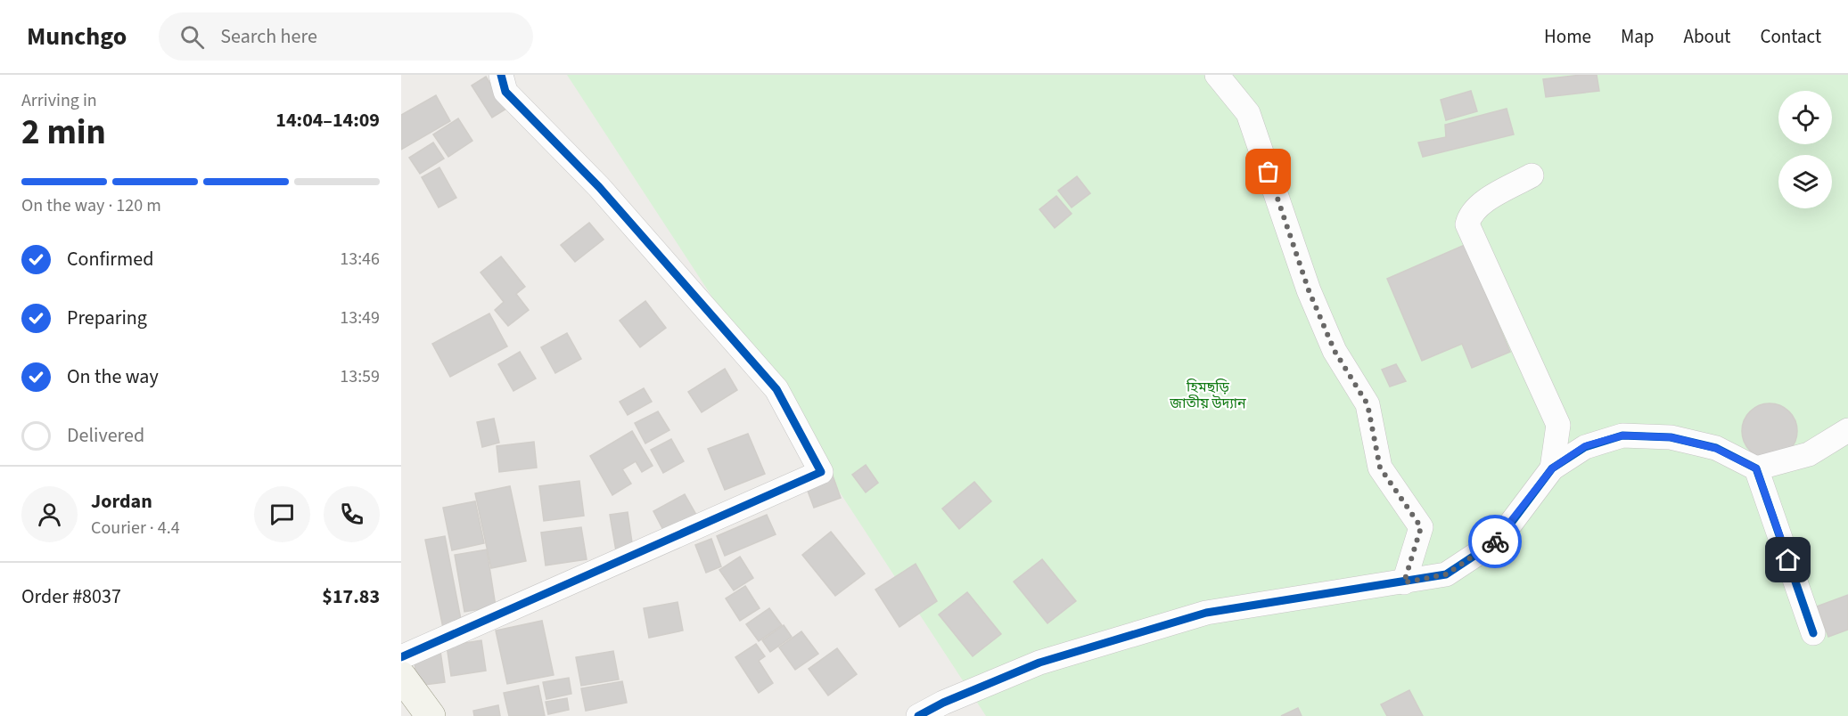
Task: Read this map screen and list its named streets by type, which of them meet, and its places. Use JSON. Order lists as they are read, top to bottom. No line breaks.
{"parks":["হিমছড়ি জাতীয় উদ্যান"],"page":{"header":"Munchgo","search":"Search here","nav":["Home","Map","About","Contact"],"heading":["2 min","Arriving in","14:04–14:09"],"panel":["Jordan","Courier · 4.4","Order #8037","$17.83"],"bar":"On the way · 120 m","list":[["Confirmed","13:46"],["Preparing","13:49"],["On the way","13:59"],"Delivered"]}}
